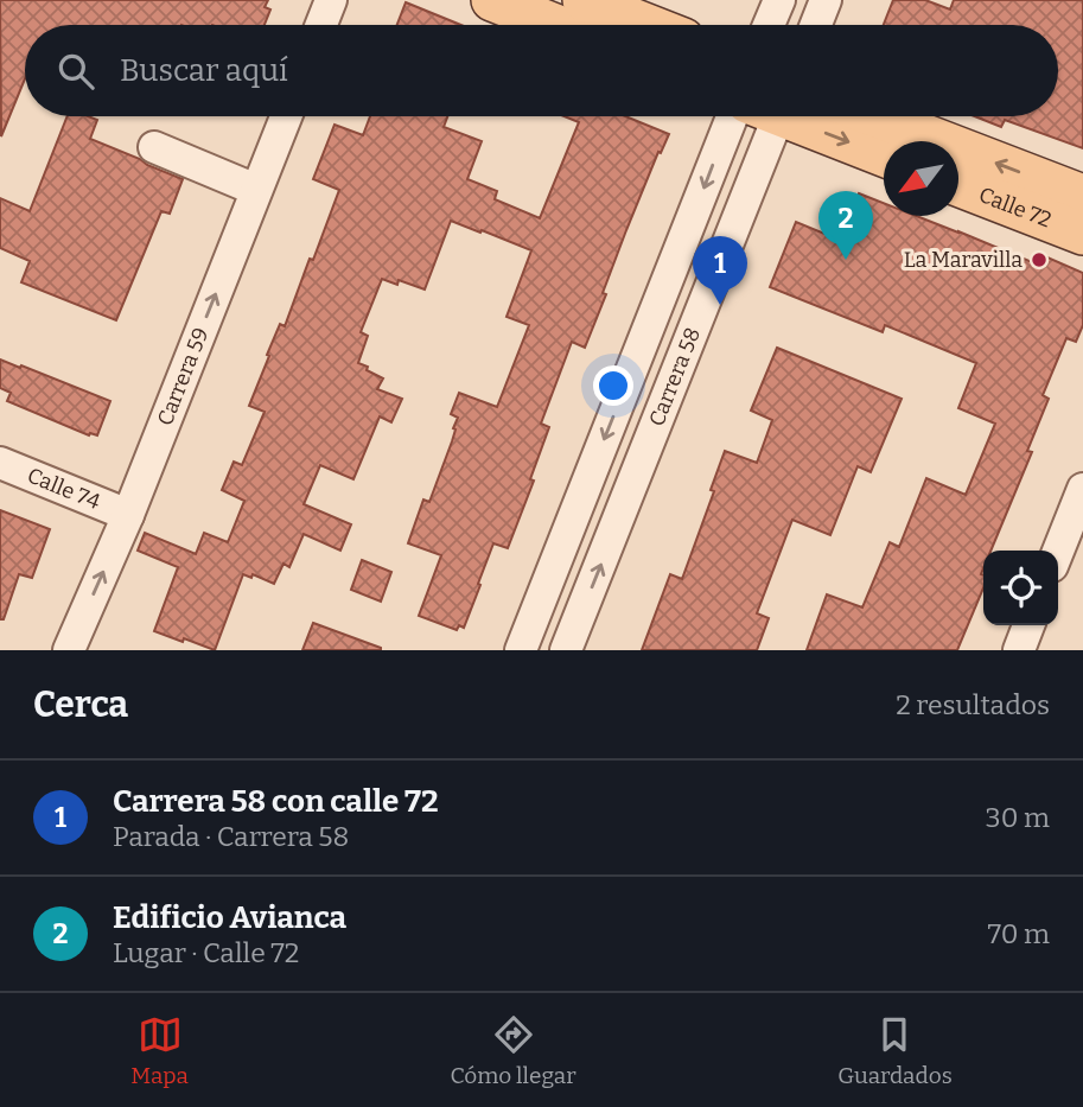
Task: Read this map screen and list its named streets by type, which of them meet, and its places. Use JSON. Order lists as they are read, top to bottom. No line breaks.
{"streets":{"main road":["Calle 72"],"street":["Carrera 58","Carrera 59","Calle 74"]},"crossings":[["Carrera 59","Calle 74"]],"one_way":["Carrera 59"],"places":["La Maravilla"],"north":"bottom left","page":{"search":"Buscar aquí","pins":["2","1"],"heading":["Cerca","2 resultados"],"list":[{"mark":"1","name":"Carrera 58 con calle 72","note":"Parada · Carrera 58","value":"30 m"},{"mark":"2","name":"Edificio Avianca","note":"Lugar · Calle 72","value":"70 m"}],"nav":["Mapa","Cómo llegar","Guardados"]}}
